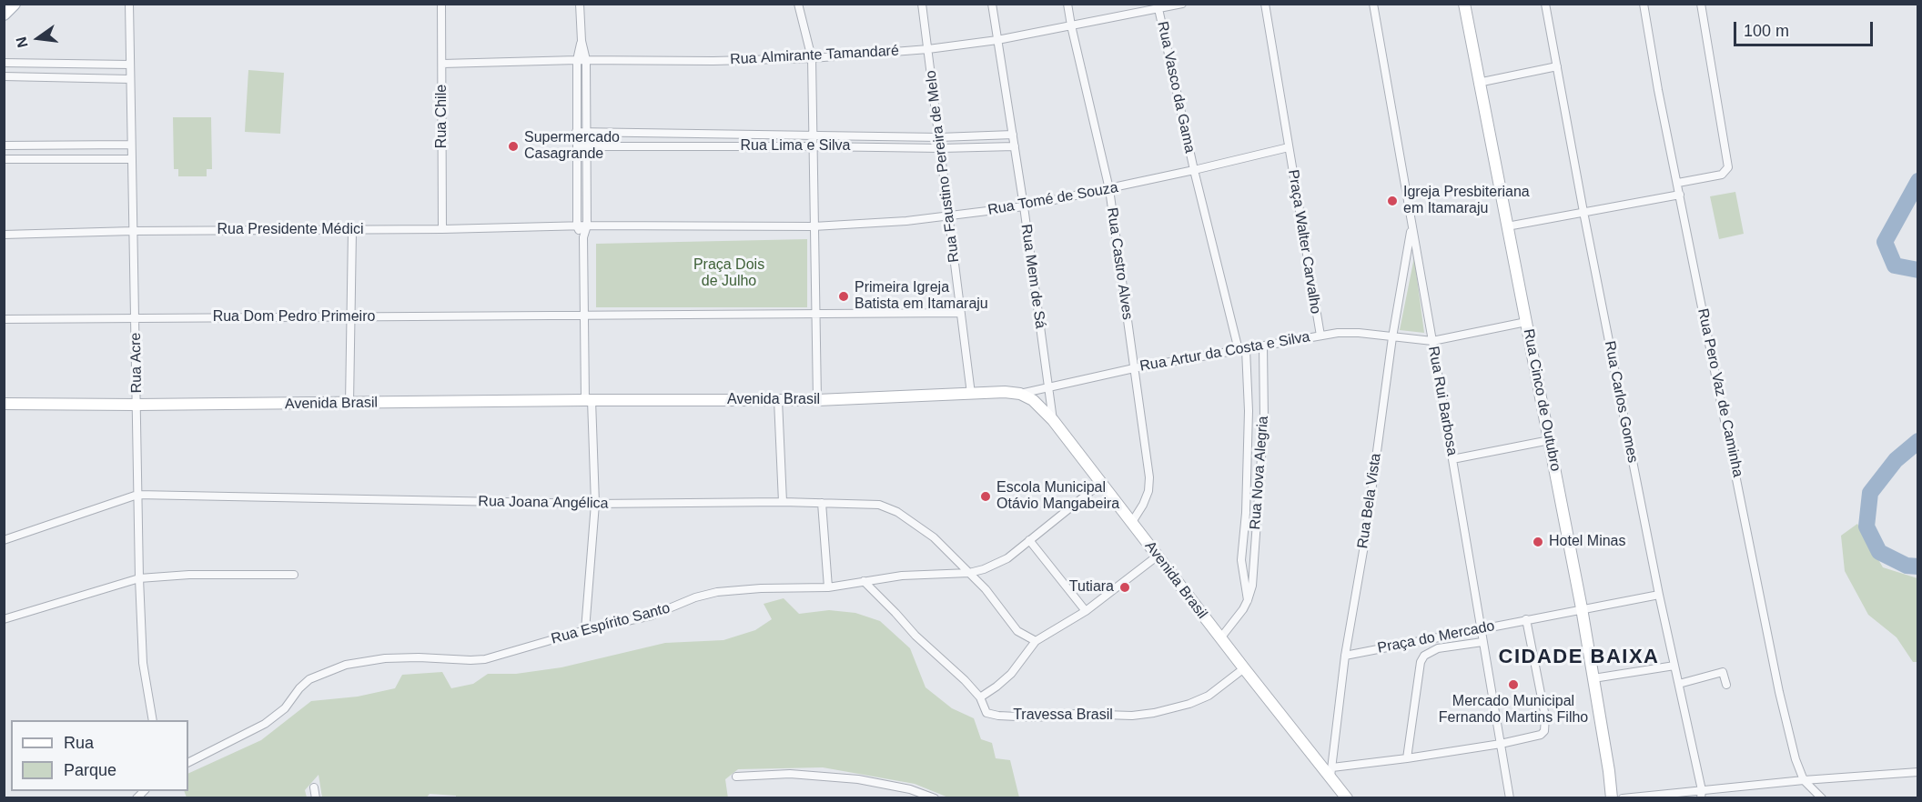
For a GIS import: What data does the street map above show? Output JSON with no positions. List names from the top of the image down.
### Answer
{
  "streets": {
    "street": [
      "Rua Almirante Tamandaré",
      "Rua Vasco da Gama",
      "Rua Chile",
      "Rua Lima e Silva",
      "Rua Faustino Pereira de Melo",
      "Rua Tomé de Souza",
      "Rua Presidente Médici",
      "Praça Walter Carvalho",
      "Rua Castro Alves",
      "Rua Mem de Sá",
      "Rua Dom Pedro Primeiro",
      "Rua Artur da Costa e Silva",
      "Rua Acre",
      "Rua Pero Vaz de Caminha",
      "Avenida Brasil",
      "Rua Cinco de Outubro",
      "Rua Rui Barbosa",
      "Rua Carlos Gomes",
      "Rua Nova Alegria",
      "Rua Bela Vista",
      "Rua Joana Angélica",
      "Rua Espírito Santo",
      "Praça do Mercado",
      "Travessa Brasil"
    ]
  },
  "crossings": [
    ["Rua Almirante Tamandaré", "Rua Vasco da Gama"],
    ["Rua Almirante Tamandaré", "Rua Chile"],
    ["Rua Almirante Tamandaré", "Rua Faustino Pereira de Melo"],
    ["Rua Almirante Tamandaré", "Rua Castro Alves"],
    ["Rua Almirante Tamandaré", "Rua Mem de Sá"],
    ["Rua Vasco da Gama", "Rua Tomé de Souza"],
    ["Rua Chile", "Rua Presidente Médici"],
    ["Rua Lima e Silva", "Rua Faustino Pereira de Melo"],
    ["Rua Lima e Silva", "Rua Mem de Sá"],
    ["Rua Faustino Pereira de Melo", "Rua Tomé de Souza"],
    ["Rua Faustino Pereira de Melo", "Avenida Brasil"],
    ["Rua Tomé de Souza", "Praça Walter Carvalho"],
    ["Rua Tomé de Souza", "Rua Castro Alves"],
    ["Rua Tomé de Souza", "Rua Mem de Sá"],
    ["Rua Presidente Médici", "Rua Acre"],
    ["Praça Walter Carvalho", "Rua Artur da Costa e Silva"],
    ["Rua Castro Alves", "Rua Artur da Costa e Silva"],
    ["Rua Castro Alves", "Avenida Brasil"],
    ["Rua Mem de Sá", "Rua Artur da Costa e Silva"],
    ["Rua Mem de Sá", "Avenida Brasil"],
    ["Rua Dom Pedro Primeiro", "Rua Acre"],
    ["Rua Artur da Costa e Silva", "Avenida Brasil"],
    ["Rua Artur da Costa e Silva", "Rua Cinco de Outubro"],
    ["Rua Artur da Costa e Silva", "Rua Rui Barbosa"],
    ["Rua Artur da Costa e Silva", "Rua Nova Alegria"],
    ["Rua Artur da Costa e Silva", "Rua Bela Vista"],
    ["Rua Acre", "Avenida Brasil"],
    ["Rua Acre", "Rua Joana Angélica"],
    ["Avenida Brasil", "Rua Nova Alegria"],
    ["Avenida Brasil", "Rua Bela Vista"],
    ["Avenida Brasil", "Rua Espírito Santo"],
    ["Avenida Brasil", "Travessa Brasil"],
    ["Rua Cinco de Outubro", "Praça do Mercado"],
    ["Rua Rui Barbosa", "Rua Bela Vista"],
    ["Rua Rui Barbosa", "Praça do Mercado"],
    ["Rua Carlos Gomes", "Praça do Mercado"],
    ["Rua Bela Vista", "Praça do Mercado"],
    ["Rua Joana Angélica", "Rua Espírito Santo"],
    ["Rua Espírito Santo", "Travessa Brasil"]
  ],
  "districts": ["CIDADE BAIXA"],
  "parks": ["Praça Dois de Julho"],
  "places": [
    "Supermercado Casagrande",
    "Igreja Presbiteriana em Itamaraju",
    "Primeira Igreja Batista em Itamaraju",
    "Escola Municipal Otávio Mangabeira",
    "Hotel Minas",
    "Tutiara",
    "Mercado Municipal Fernando Martins Filho"
  ],
  "legend": ["Rua", "Parque"],
  "scale_bar": "100 m",
  "north": "left"
}
